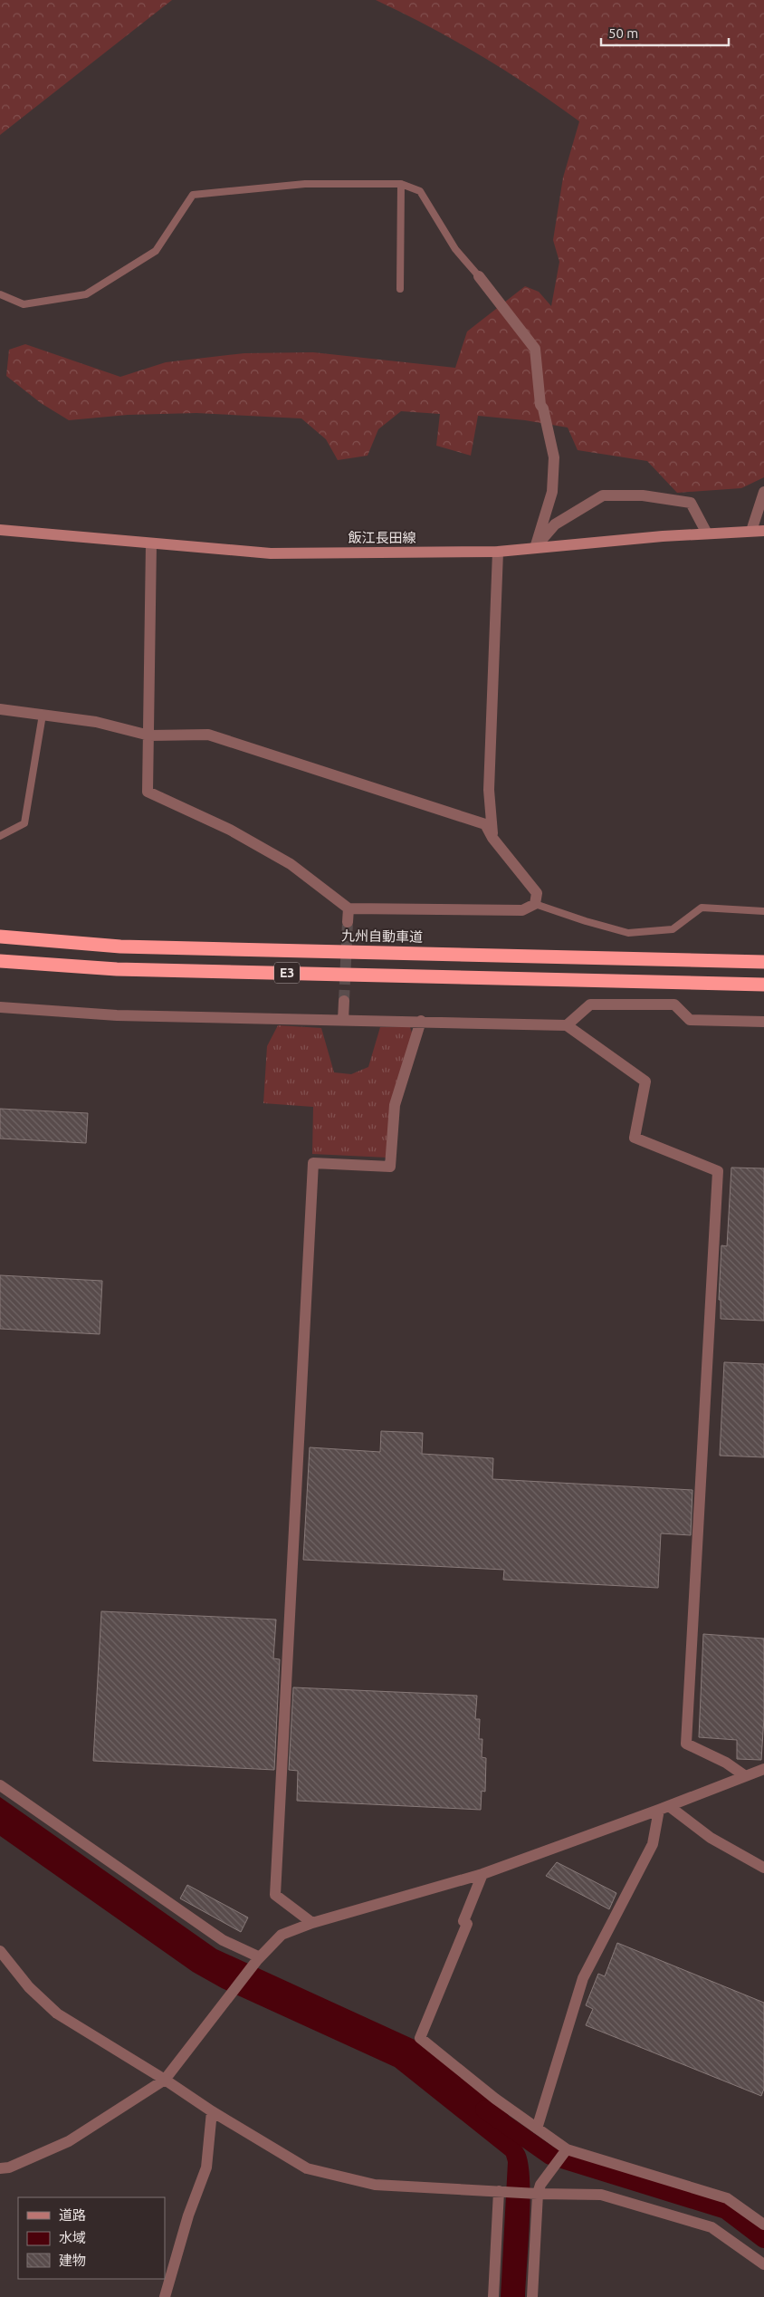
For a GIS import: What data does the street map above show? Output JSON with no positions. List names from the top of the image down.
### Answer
{
  "streets": {
    "highway": ["九州自動車道", "E3"],
    "main road": ["飯江長田線"]
  },
  "legend": ["道路", "水域", "建物"],
  "scale_bar": "50 m"
}
